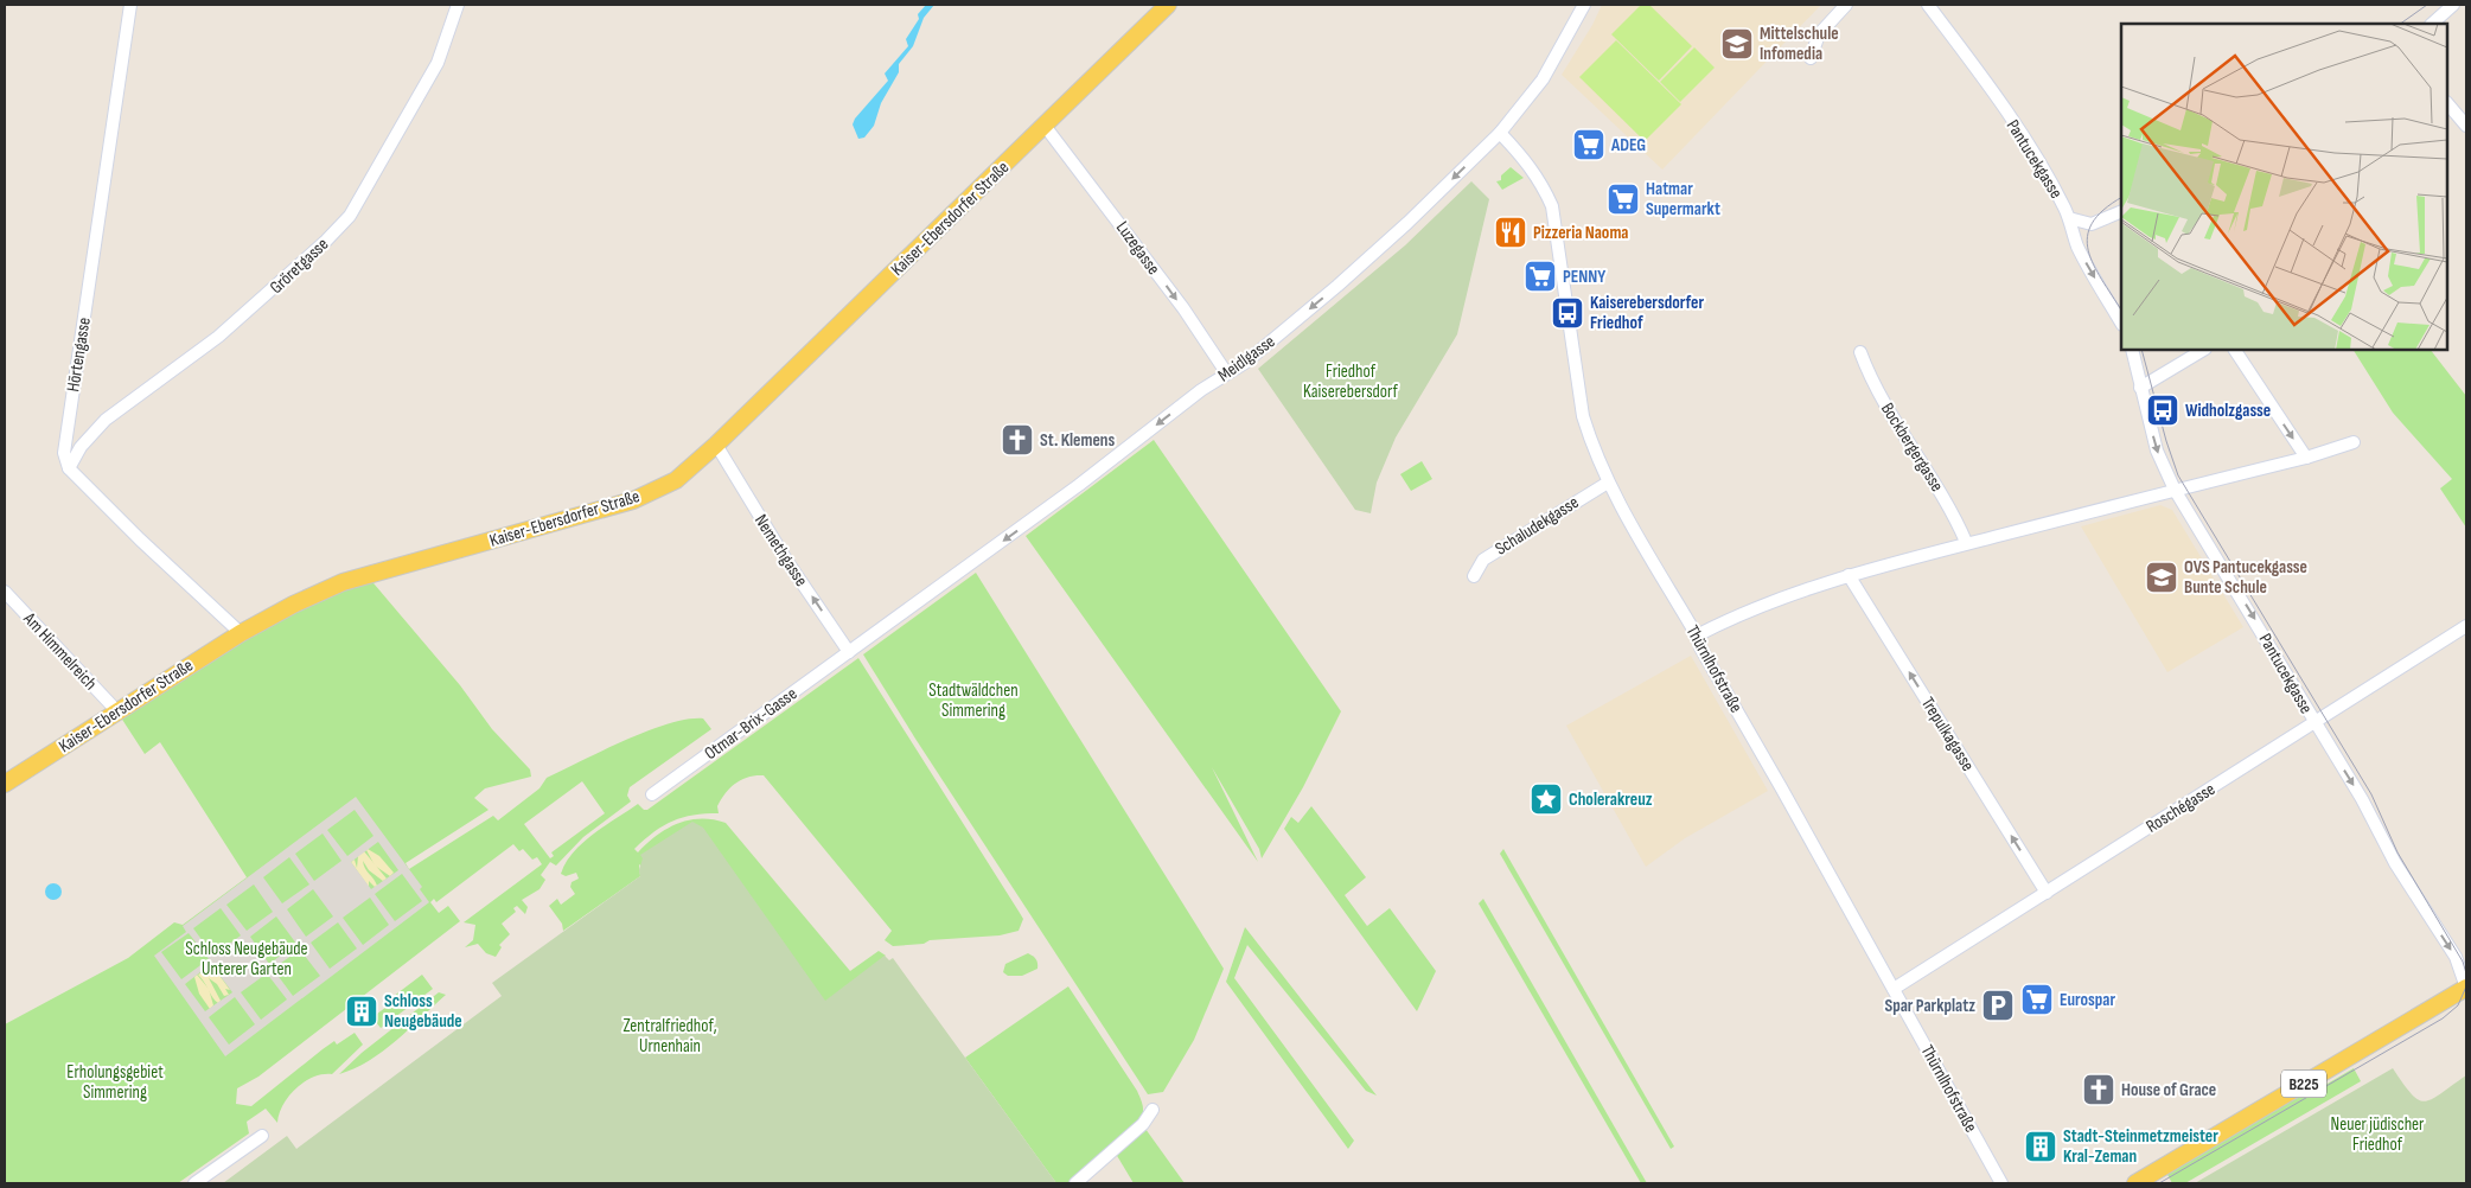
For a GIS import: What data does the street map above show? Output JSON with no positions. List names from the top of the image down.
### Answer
{
  "streets": {
    "main road": ["Kaiser-Ebersdorfer Straße", "B225"],
    "street": [
      "Pantucekgasse",
      "Luzegasse",
      "Gröretgasse",
      "Hörtengasse",
      "Meidlgasse",
      "Bockbergergasse",
      "Schaludekgasse",
      "Nemethgasse",
      "Am Himmelreich",
      "Thürnlhofstraße",
      "Otmar-Brix-Gasse",
      "Trepulkagasse",
      "Roschégasse"
    ]
  },
  "crossings": [
    ["Pantucekgasse", "Roschégasse"],
    ["Pantucekgasse", "B225"],
    ["Kaiser-Ebersdorfer Straße", "Luzegasse"],
    ["Kaiser-Ebersdorfer Straße", "Nemethgasse"],
    ["Kaiser-Ebersdorfer Straße", "Am Himmelreich"],
    ["Luzegasse", "Meidlgasse"],
    ["Gröretgasse", "Hörtengasse"],
    ["Meidlgasse", "Nemethgasse"],
    ["Meidlgasse", "Thürnlhofstraße"],
    ["Meidlgasse", "Otmar-Brix-Gasse"],
    ["Schaludekgasse", "Thürnlhofstraße"],
    ["Nemethgasse", "Otmar-Brix-Gasse"],
    ["Thürnlhofstraße", "Roschégasse"],
    ["Trepulkagasse", "Roschégasse"]
  ],
  "one_way": [
    "Pantucekgasse",
    "Luzegasse",
    "Meidlgasse",
    "Nemethgasse",
    "Trepulkagasse"
  ],
  "parks": [
    "Friedhof Kaiserebersdorf",
    "Stadtwäldchen Simmering",
    "Schloss Neugebäude Unterer Garten",
    "Zentralfriedhof, Urnenhain",
    "Erholungsgebiet Simmering",
    "Neuer jüdischer Friedhof"
  ],
  "places": {
    "school or university": ["Mittelschule Infomedia", "OVS Pantucekgasse Bunte Schule"],
    "supermarket": [
      "ADEG",
      "Hatmar Supermarkt",
      "PENNY",
      "Eurospar"
    ],
    "restaurant": ["Pizzeria Naoma"],
    "bus stop": ["Kaiserebersdorfer Friedhof", "Widholzgasse"],
    "church": ["St. Klemens", "House of Grace"],
    "place": ["Cholerakreuz"],
    "parking": ["Spar Parkplatz"],
    "building": ["Schloss Neugebäude", "Stadt-Steinmetzmeister Kral-Zeman"]
  }
}
